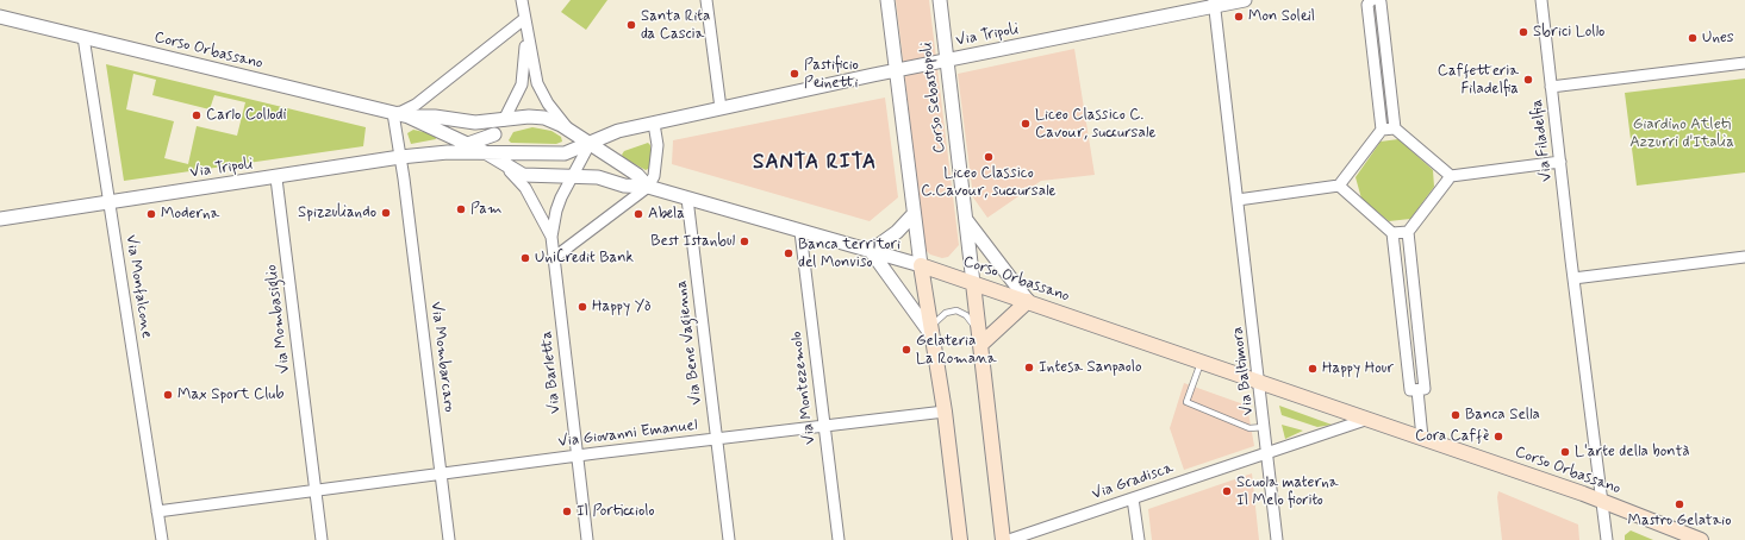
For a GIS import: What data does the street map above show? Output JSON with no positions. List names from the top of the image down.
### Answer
{
  "streets": {
    "main road": ["Corso Orbassano", "Corso Sebastopoli"],
    "street": [
      "Via Tripoli",
      "Via Filadelfia",
      "Via Monfalcone",
      "Via Mombasiglio",
      "Via Bene Vagienna",
      "Via Mombarcaro",
      "Via Baltimora",
      "Via Barletta",
      "Via Montezemolo",
      "Via Giovanni Emanuel",
      "Via Gradisca"
    ]
  },
  "crossings": [
    ["Via Tripoli", "Corso Sebastopoli"],
    ["Via Tripoli", "Via Monfalcone"],
    ["Via Tripoli", "Via Mombasiglio"],
    ["Via Tripoli", "Via Mombarcaro"],
    ["Via Tripoli", "Via Baltimora"],
    ["Corso Orbassano", "Corso Sebastopoli"],
    ["Corso Orbassano", "Via Filadelfia"],
    ["Corso Orbassano", "Via Monfalcone"],
    ["Corso Orbassano", "Via Bene Vagienna"],
    ["Corso Orbassano", "Via Mombarcaro"],
    ["Corso Orbassano", "Via Baltimora"],
    ["Corso Orbassano", "Via Montezemolo"],
    ["Via Monfalcone", "Via Giovanni Emanuel"],
    ["Via Mombasiglio", "Via Giovanni Emanuel"],
    ["Via Bene Vagienna", "Via Giovanni Emanuel"],
    ["Via Mombarcaro", "Via Giovanni Emanuel"],
    ["Via Baltimora", "Via Gradisca"],
    ["Via Barletta", "Via Giovanni Emanuel"],
    ["Via Montezemolo", "Via Giovanni Emanuel"]
  ],
  "districts": ["SANTA RITA"],
  "parks": ["Giardino Atleti Azzurri d'Italia"],
  "places": [
    "Mon Soleil",
    "Santa Rita da Cascia",
    "Sbrici Lollo",
    "Unes",
    "Pastificio Peinetti",
    "Caffetteria Filadelfia",
    "Carlo Collodi",
    "Liceo Classico C. Cavour, succursale",
    "Liceo Classico C.Cavour, succursale",
    "Pam",
    "Spizzuliando",
    "Moderna",
    "Abela",
    "Best Istanbul",
    "Banca territori del Monviso",
    "UniCredit Bank",
    "Happy Yò",
    "Gelateria La Romana",
    "Intesa Sanpaolo",
    "Happy Hour",
    "Max Sport Club",
    "Banca Sella",
    "Cora Caffè",
    "L'arte della bontà",
    "Scuola materna Il Melo fiorito",
    "Mastro Gelataio",
    "Il Porticciolo"
  ]
}
